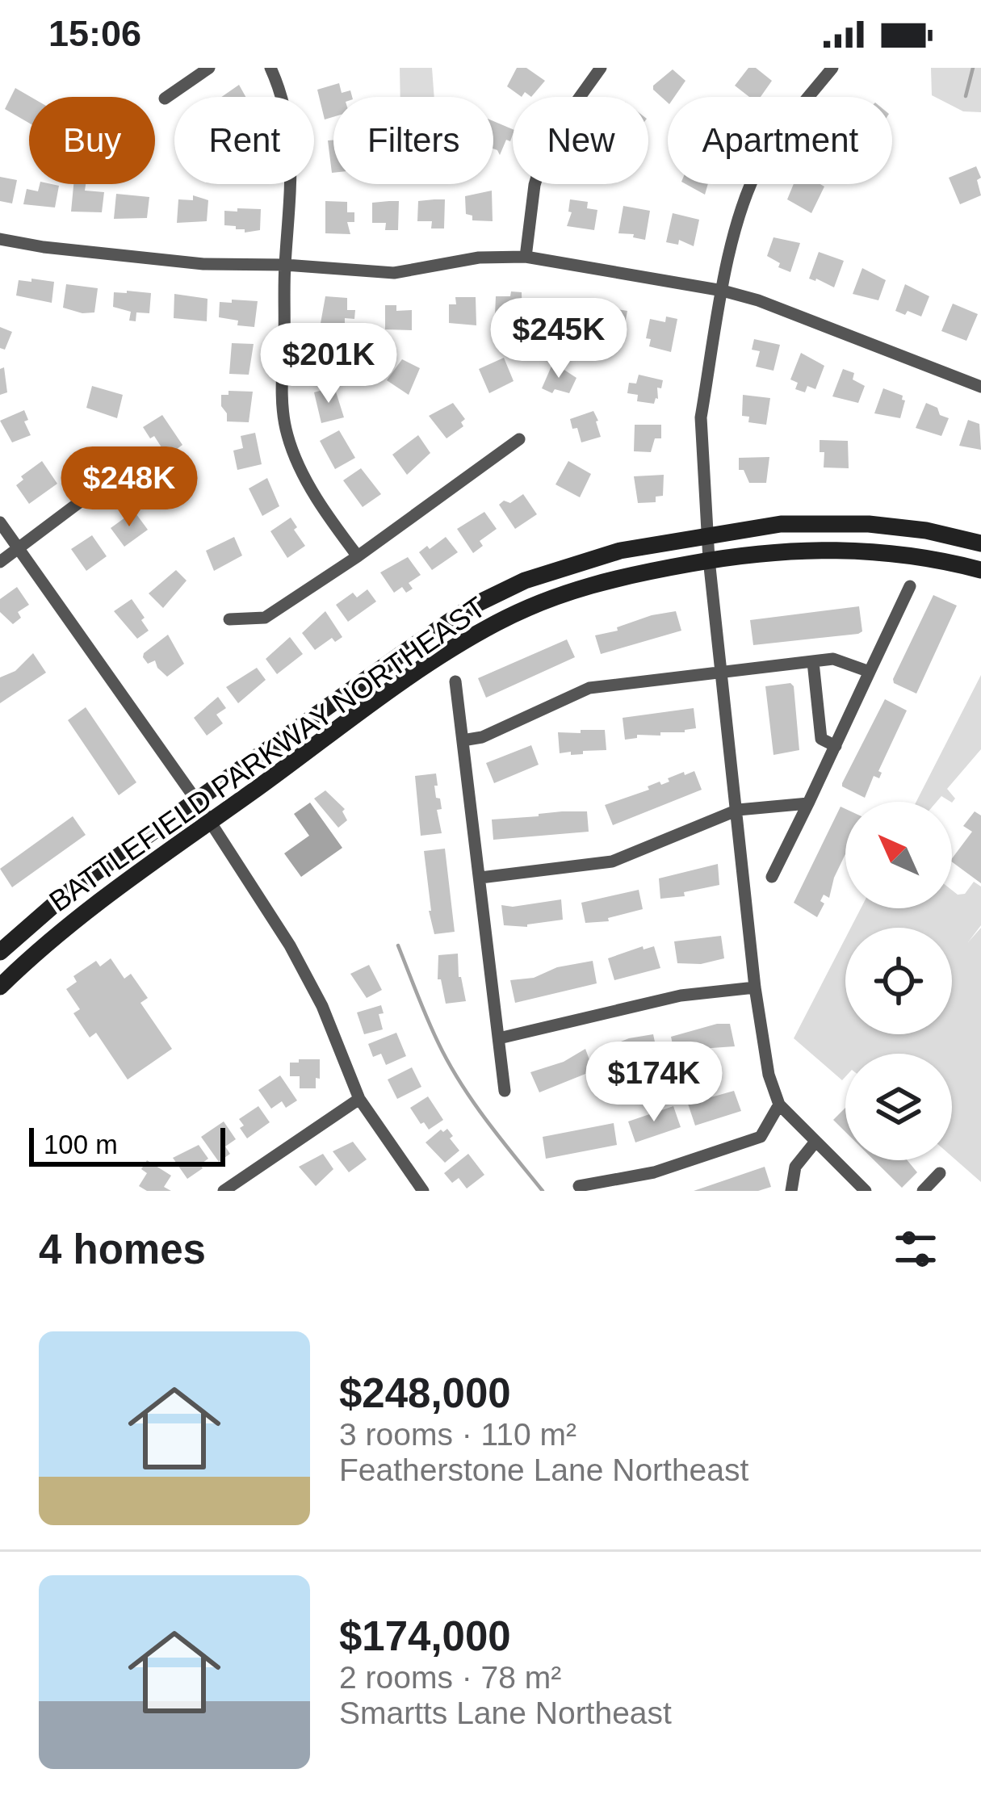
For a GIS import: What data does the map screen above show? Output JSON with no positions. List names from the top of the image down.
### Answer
{
  "streets": {
    "main road": ["BATTLEFIELD PARKWAY NORTHEAST"]
  },
  "scale_bar": "100 m",
  "north": "top left",
  "page": {
    "status": "15:06",
    "chip": [
      "Buy",
      "Rent",
      "Filters",
      "New",
      "Apartment"
    ],
    "price": [
      "$245K",
      "$201K",
      "$248K",
      "$174K"
    ],
    "scale": "100 m",
    "heading": "4 homes",
    "list": [
      {
        "name": "$248,000",
        "note": "3 rooms · 110 m² · Featherstone Lane Northeast"
      },
      {
        "name": "$174,000",
        "note": "2 rooms · 78 m² · Smartts Lane Northeast"
      }
    ]
  }
}
